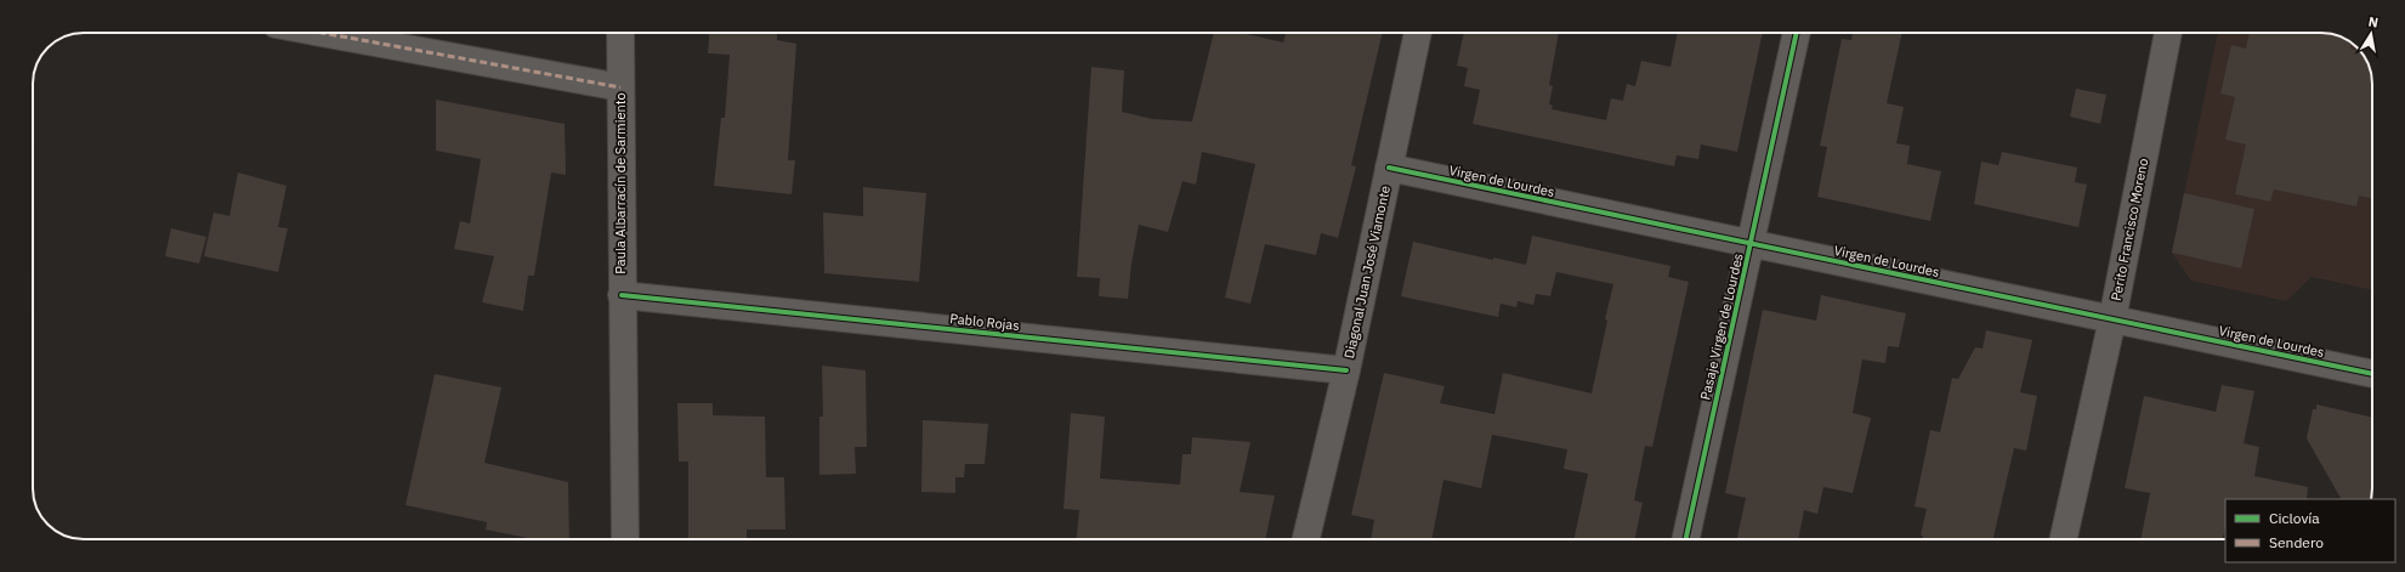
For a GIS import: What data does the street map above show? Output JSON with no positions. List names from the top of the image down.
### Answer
{
  "streets": {
    "street": [
      "Virgen de Lourdes",
      "Paula Albarracín de Sarmiento",
      "Perito Francisco Moreno",
      "Diagonal Juan José Viamonte",
      "Pablo Rojas",
      "Pasaje Virgen de Lourdes"
    ]
  },
  "crossings": [
    ["Virgen de Lourdes", "Perito Francisco Moreno"],
    ["Virgen de Lourdes", "Diagonal Juan José Viamonte"],
    ["Virgen de Lourdes", "Pasaje Virgen de Lourdes"],
    ["Paula Albarracín de Sarmiento", "Pablo Rojas"],
    ["Diagonal Juan José Viamonte", "Pablo Rojas"]
  ],
  "legend": ["Ciclovía", "Sendero"],
  "north": "top"
}
